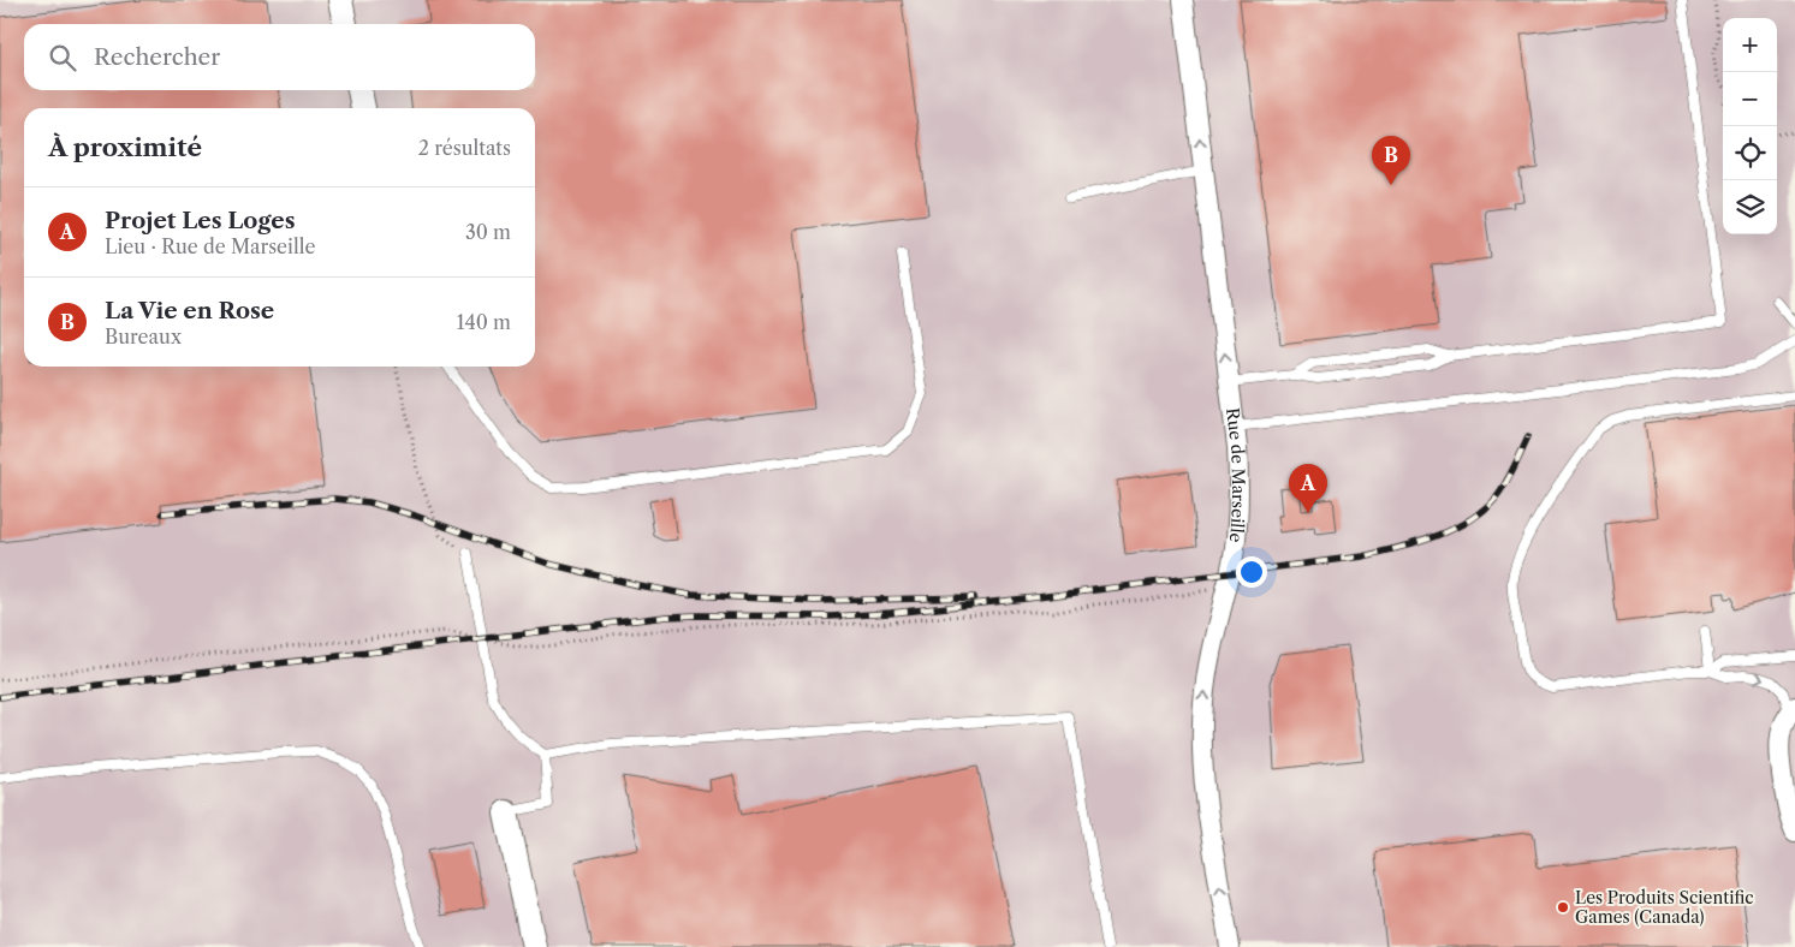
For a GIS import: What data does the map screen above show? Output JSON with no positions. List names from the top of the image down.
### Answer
{
  "streets": {
    "street": ["Rue de Marseille"]
  },
  "one_way": ["Rue de Marseille"],
  "places": ["Les Produits Scientific Games (Canada)"],
  "page": {
    "map_buttons": ["+", "−"],
    "search": "Rechercher",
    "heading": ["À proximité", "2 résultats"],
    "pins": ["B", "A"],
    "list": [
      {
        "mark": "A",
        "name": "Projet Les Loges",
        "note": "Lieu · Rue de Marseille",
        "value": "30 m"
      },
      {
        "mark": "B",
        "name": "La Vie en Rose",
        "note": "Bureaux",
        "value": "140 m"
      }
    ]
  }
}
